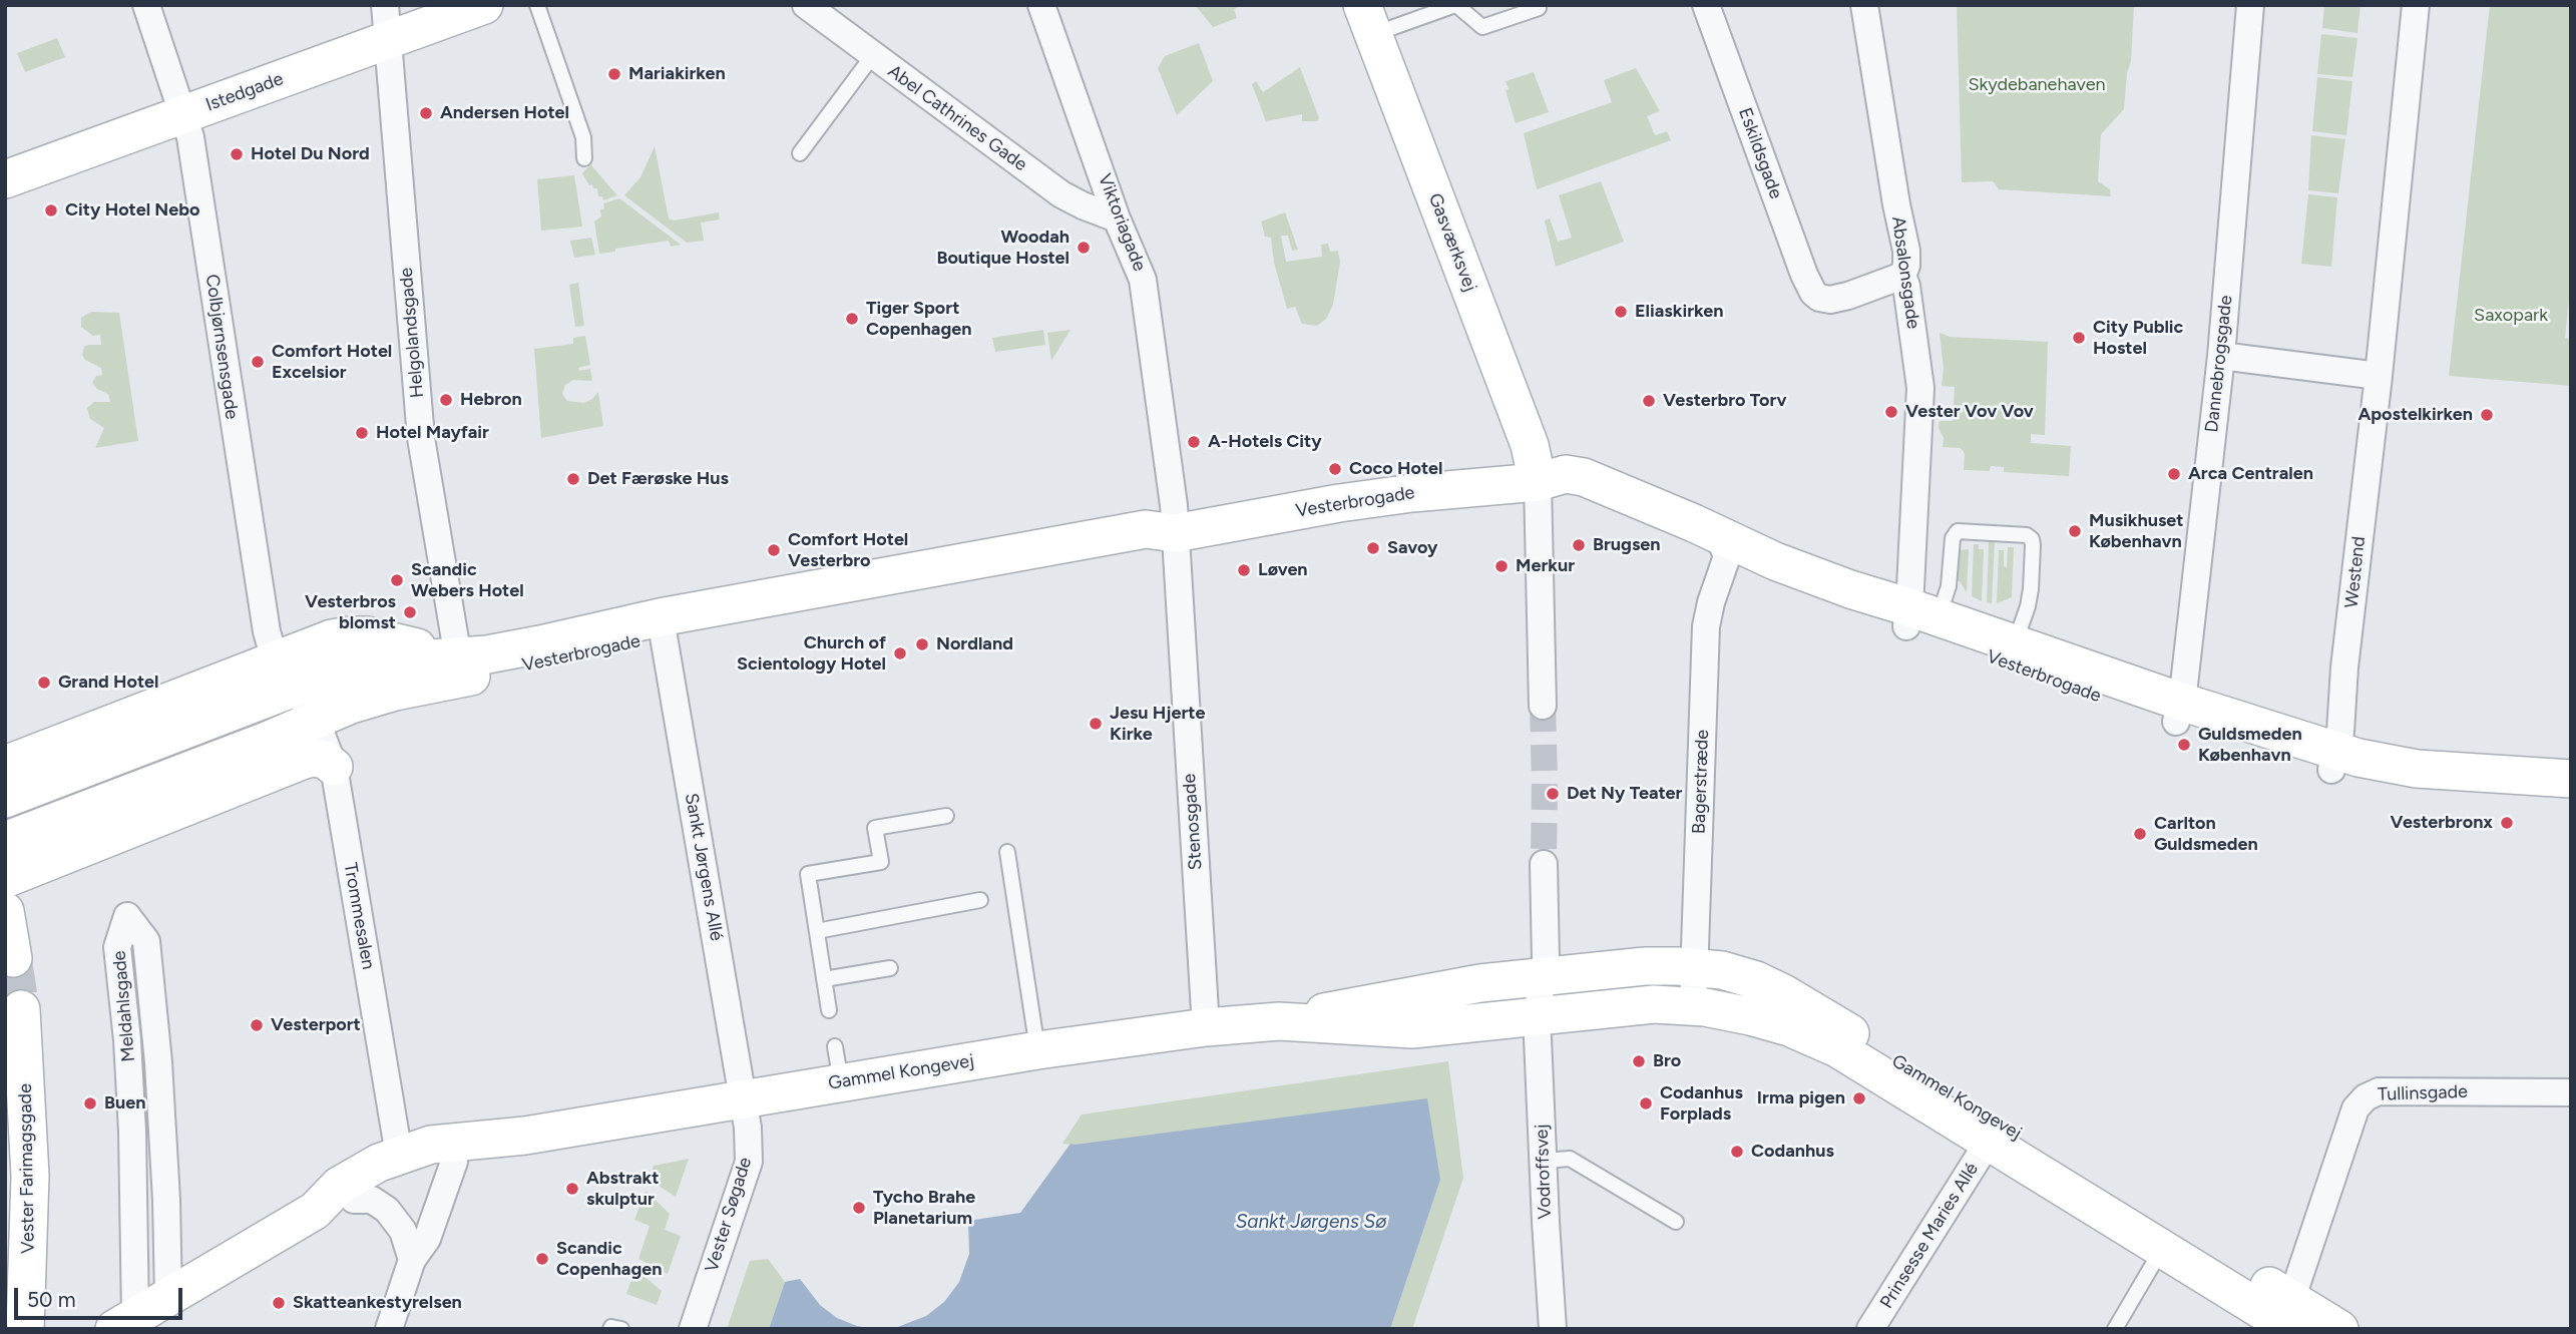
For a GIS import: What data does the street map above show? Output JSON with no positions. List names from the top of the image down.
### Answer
{
  "streets": {
    "street": [
      "Istedgade",
      "Abel Cathrines Gade",
      "Eskildsgade",
      "Viktoriagade",
      "Gasværksvej",
      "Absalonsgade",
      "Helgolandsgade",
      "Colbjørnsensgade",
      "Dannebrogsgade",
      "Vesterbrogade",
      "Westend",
      "Bagerstræde",
      "Stenosgade",
      "Sankt Jørgens Allé",
      "Trommesalen",
      "Meldahlsgade",
      "Gammel Kongevej",
      "Tullinsgade",
      "Vester Farimagsgade",
      "Vodroffsvej",
      "Vester Søgade",
      "Prinsesse Maries Allé"
    ]
  },
  "crossings": [
    ["Istedgade", "Helgolandsgade"],
    ["Istedgade", "Colbjørnsensgade"],
    ["Abel Cathrines Gade", "Viktoriagade"],
    ["Eskildsgade", "Absalonsgade"],
    ["Viktoriagade", "Vesterbrogade"],
    ["Viktoriagade", "Stenosgade"],
    ["Gasværksvej", "Vesterbrogade"],
    ["Absalonsgade", "Vesterbrogade"],
    ["Helgolandsgade", "Vesterbrogade"],
    ["Colbjørnsensgade", "Vesterbrogade"],
    ["Colbjørnsensgade", "Trommesalen"],
    ["Dannebrogsgade", "Vesterbrogade"],
    ["Vesterbrogade", "Westend"],
    ["Vesterbrogade", "Bagerstræde"],
    ["Vesterbrogade", "Stenosgade"],
    ["Vesterbrogade", "Sankt Jørgens Allé"],
    ["Vesterbrogade", "Trommesalen"],
    ["Bagerstræde", "Gammel Kongevej"],
    ["Stenosgade", "Gammel Kongevej"],
    ["Sankt Jørgens Allé", "Gammel Kongevej"],
    ["Sankt Jørgens Allé", "Vester Søgade"],
    ["Trommesalen", "Gammel Kongevej"],
    ["Gammel Kongevej", "Tullinsgade"],
    ["Gammel Kongevej", "Vodroffsvej"],
    ["Gammel Kongevej", "Vester Søgade"],
    ["Gammel Kongevej", "Prinsesse Maries Allé"]
  ],
  "water": ["Sankt Jørgens Sø"],
  "parks": ["Skydebanehaven", "Saxopark"],
  "places": [
    "Mariakirken",
    "Andersen Hotel",
    "Hotel Du Nord",
    "City Hotel Nebo",
    "Woodah Boutique Hostel",
    "Eliaskirken",
    "Tiger Sport Copenhagen",
    "City Public Hostel",
    "Comfort Hotel Excelsior",
    "Hebron",
    "Vesterbro Torv",
    "Vester Vov Vov",
    "Apostelkirken",
    "Hotel Mayfair",
    "A-Hotels City",
    "Coco Hotel",
    "Arca Centralen",
    "Det Færøske Hus",
    "Musikhuset København",
    "Brugsen",
    "Savoy",
    "Comfort Hotel Vesterbro",
    "Merkur",
    "Løven",
    "Scandic Webers Hotel",
    "Vesterbros blomst",
    "Nordland",
    "Church of Scientology Hotel",
    "Grand Hotel",
    "Jesu Hjerte Kirke",
    "Guldsmeden København",
    "Det Ny Teater",
    "Vesterbronx",
    "Carlton Guldsmeden",
    "Vesterport",
    "Bro",
    "Irma pigen",
    "Buen",
    "Codanhus Forplads",
    "Codanhus",
    "Abstrakt skulptur",
    "Tycho Brahe Planetarium",
    "Scandic Copenhagen",
    "Skatteankestyrelsen"
  ],
  "scale_bar": "50 m"
}
